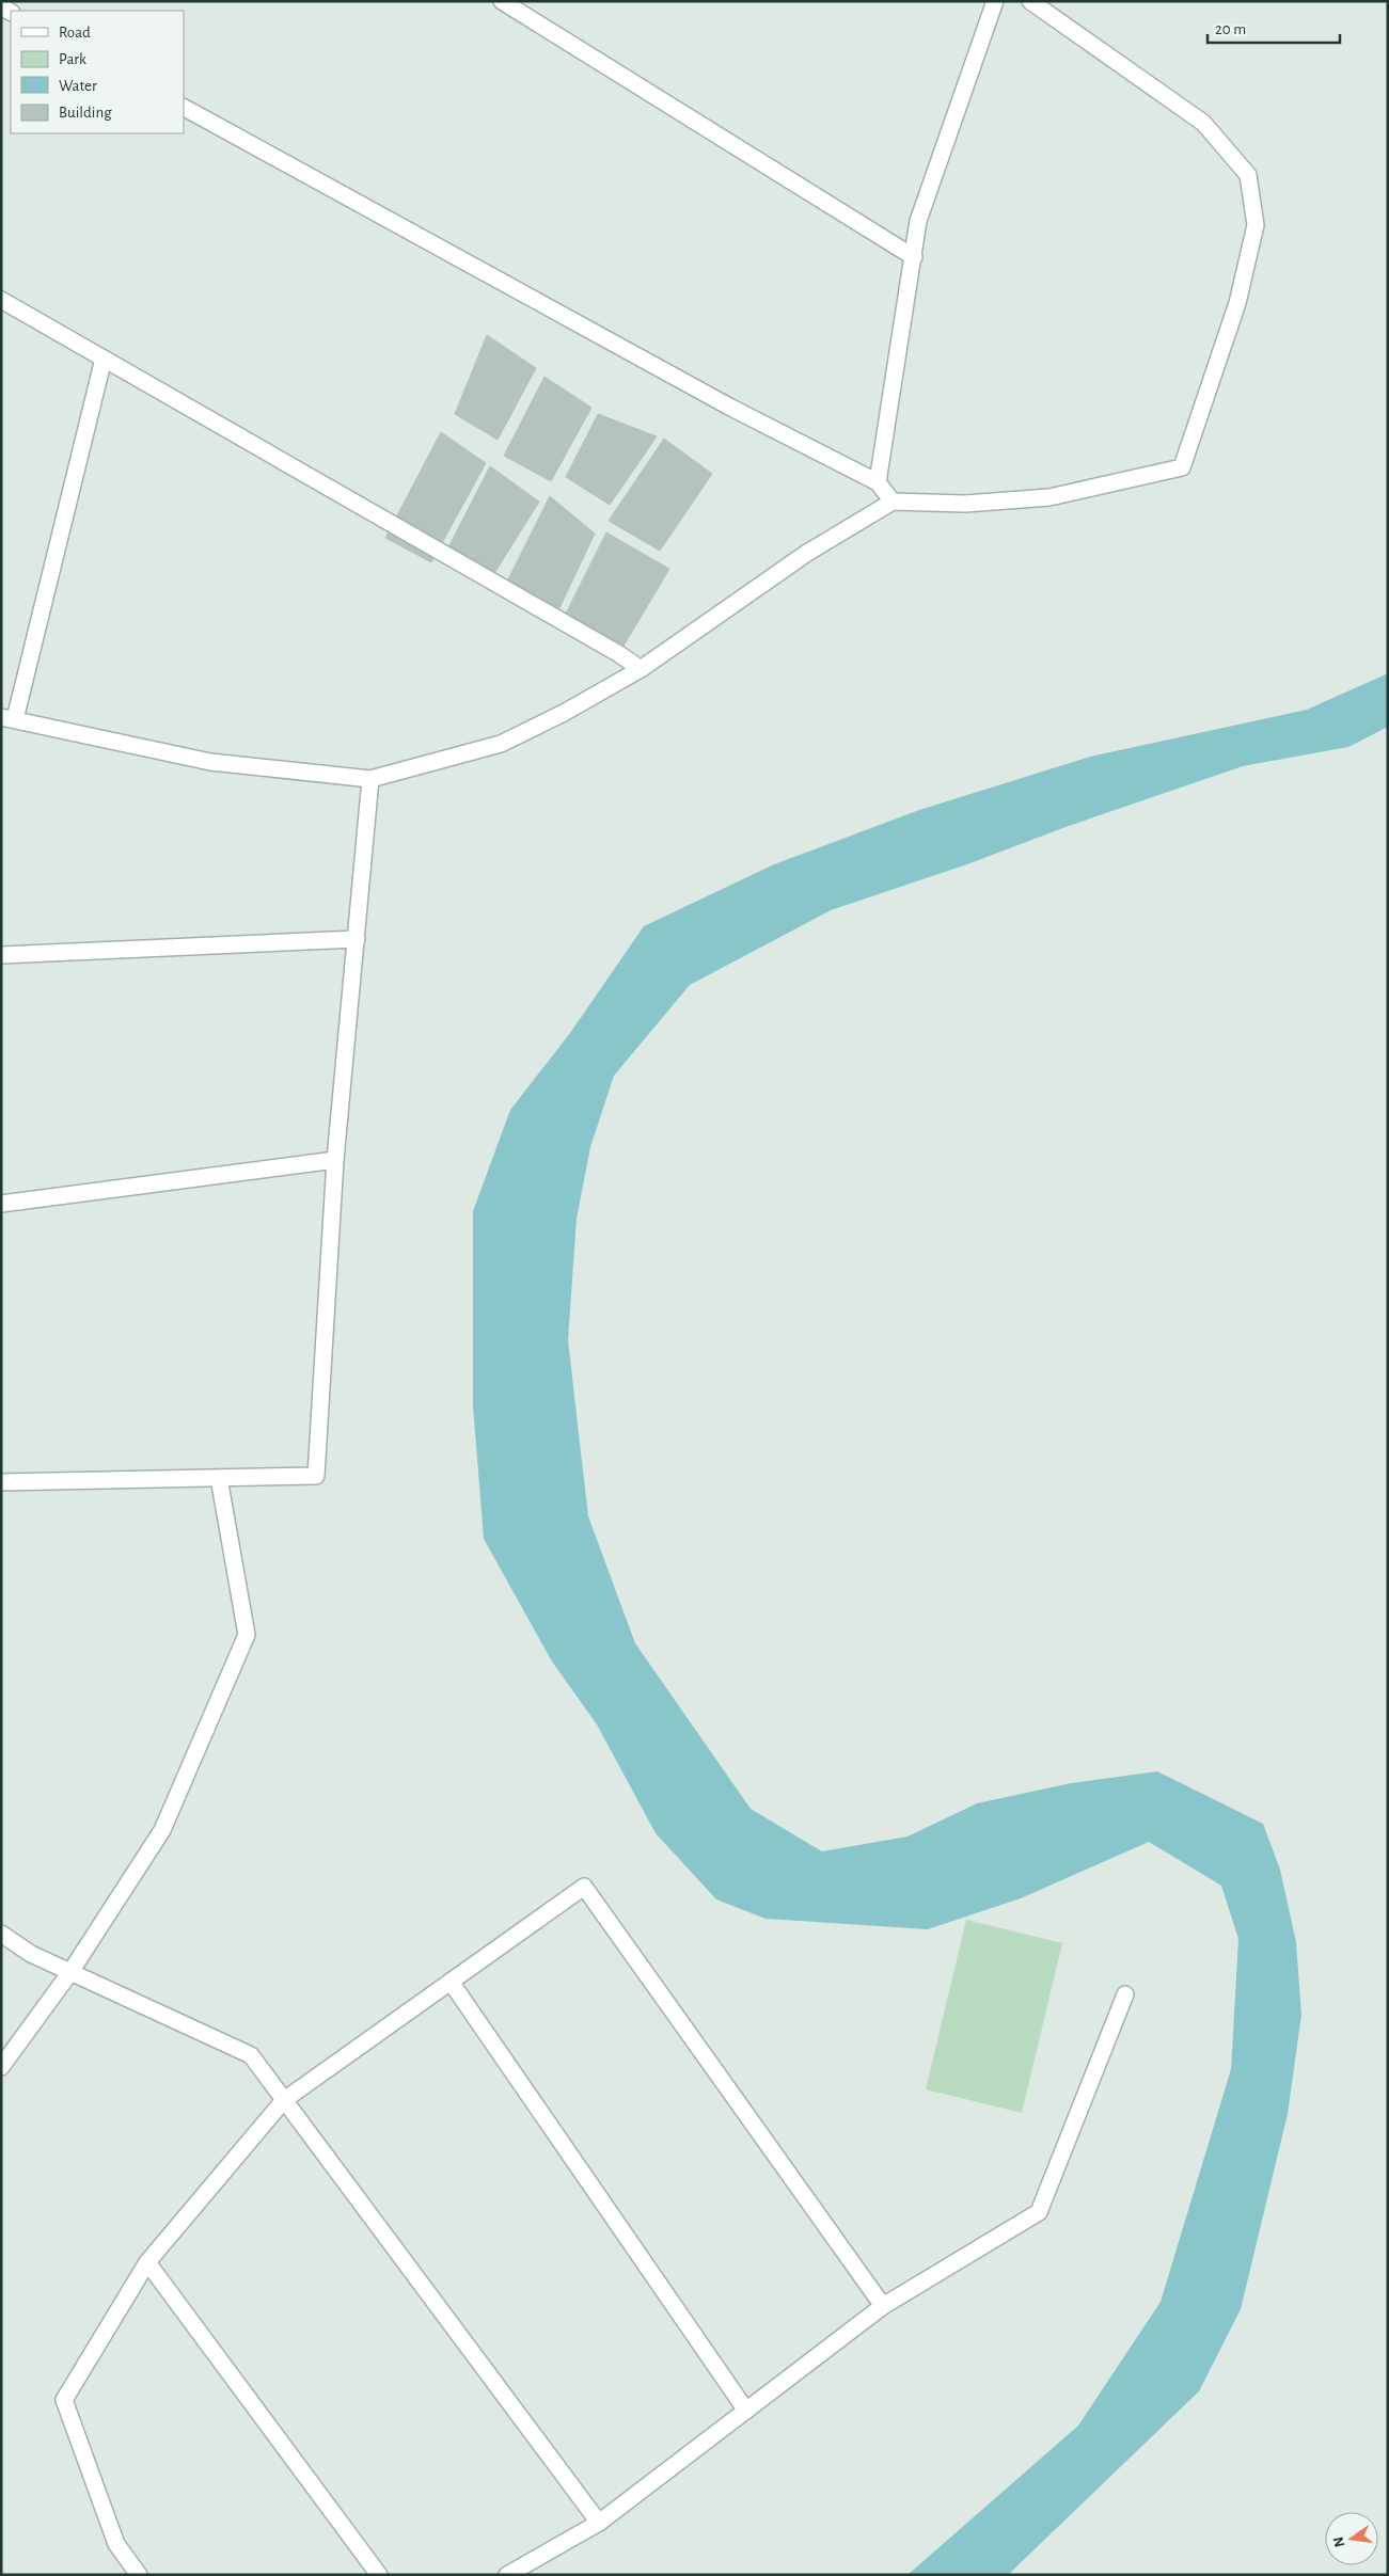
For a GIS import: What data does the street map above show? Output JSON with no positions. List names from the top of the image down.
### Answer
{
  "legend": [
    "Road",
    "Park",
    "Water",
    "Building"
  ],
  "scale_bar": "20 m",
  "north": "left"
}
